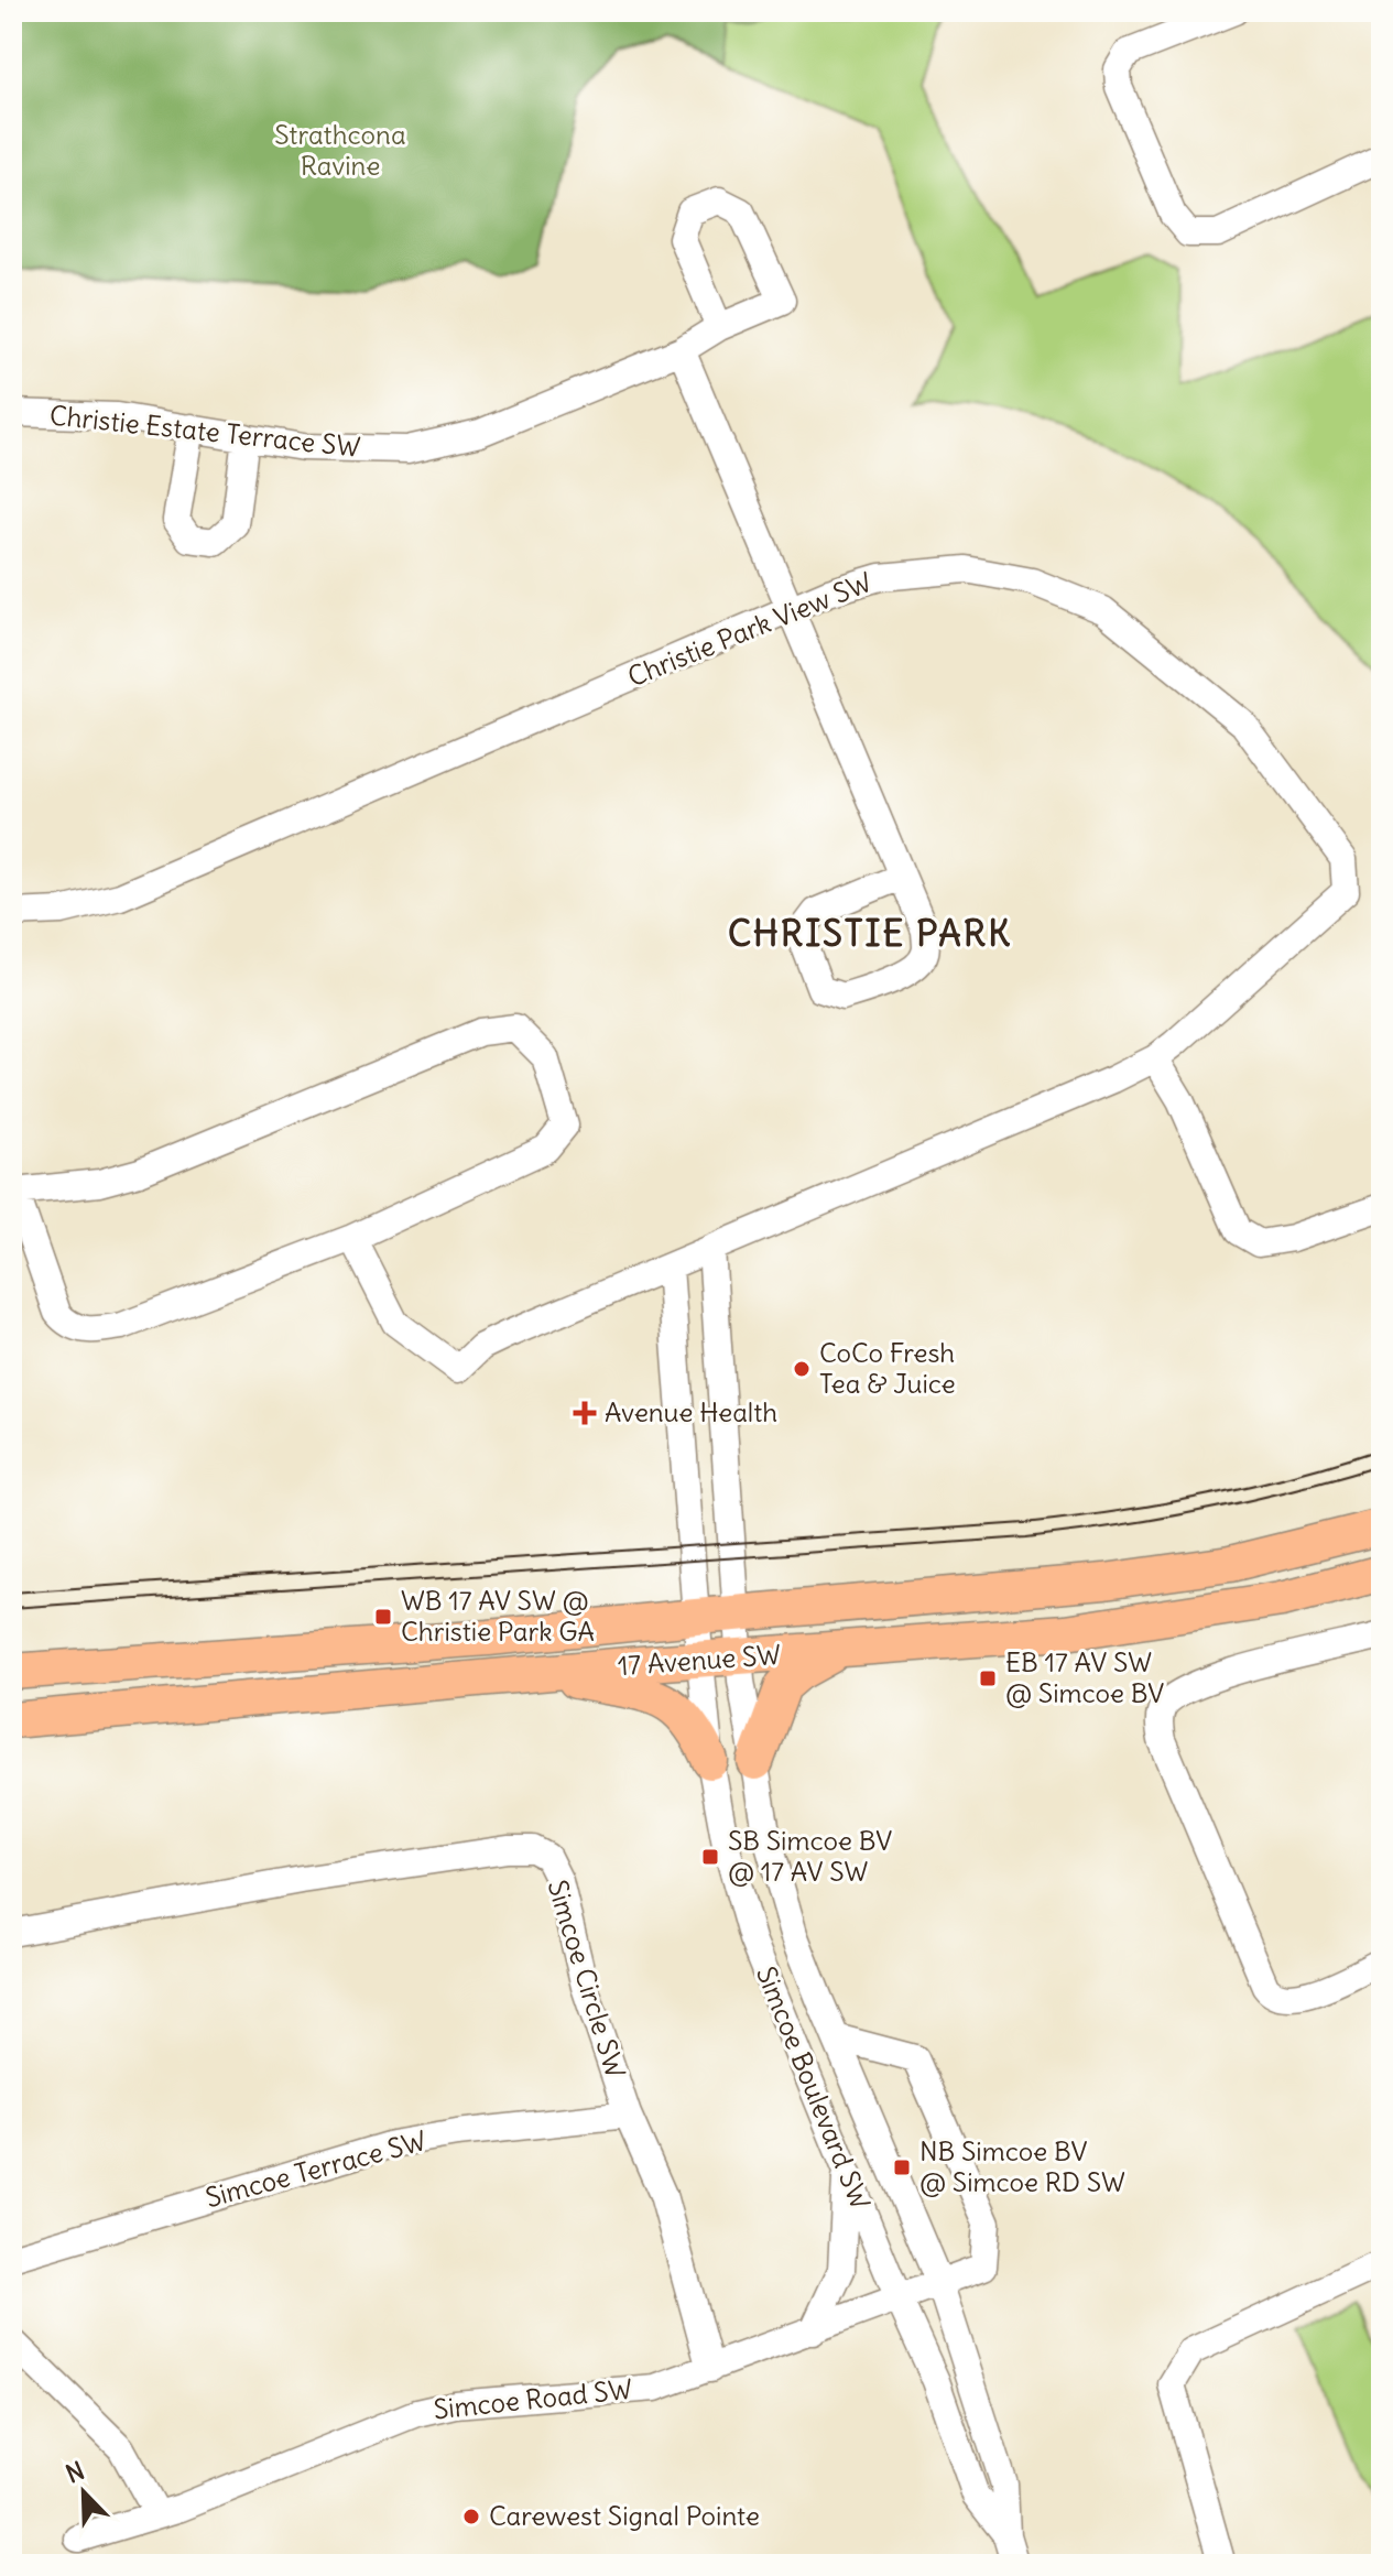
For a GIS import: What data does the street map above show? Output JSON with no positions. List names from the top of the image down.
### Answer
{
  "streets": {
    "main road": ["17 Avenue SW"],
    "street": [
      "Christie Estate Terrace SW",
      "Christie Park View SW",
      "Simcoe Circle SW",
      "Simcoe Boulevard SW",
      "Simcoe Terrace SW",
      "Simcoe Road SW"
    ]
  },
  "crossings": [
    ["Christie Park View SW", "Simcoe Boulevard SW"],
    ["17 Avenue SW", "Simcoe Boulevard SW"],
    ["Simcoe Circle SW", "Simcoe Terrace SW"],
    ["Simcoe Circle SW", "Simcoe Road SW"],
    ["Simcoe Boulevard SW", "Simcoe Road SW"]
  ],
  "districts": ["CHRISTIE PARK"],
  "parks": ["Strathcona Ravine"],
  "places": {
    "other": ["CoCo Fresh Tea & Juice", "Carewest Signal Pointe"],
    "health": ["Avenue Health"],
    "transit": [
      "WB 17 AV SW @ Christie Park GA",
      "EB 17 AV SW @ Simcoe BV",
      "SB Simcoe BV @ 17 AV SW",
      "NB Simcoe BV @ Simcoe RD SW"
    ]
  },
  "north": "top left"
}
